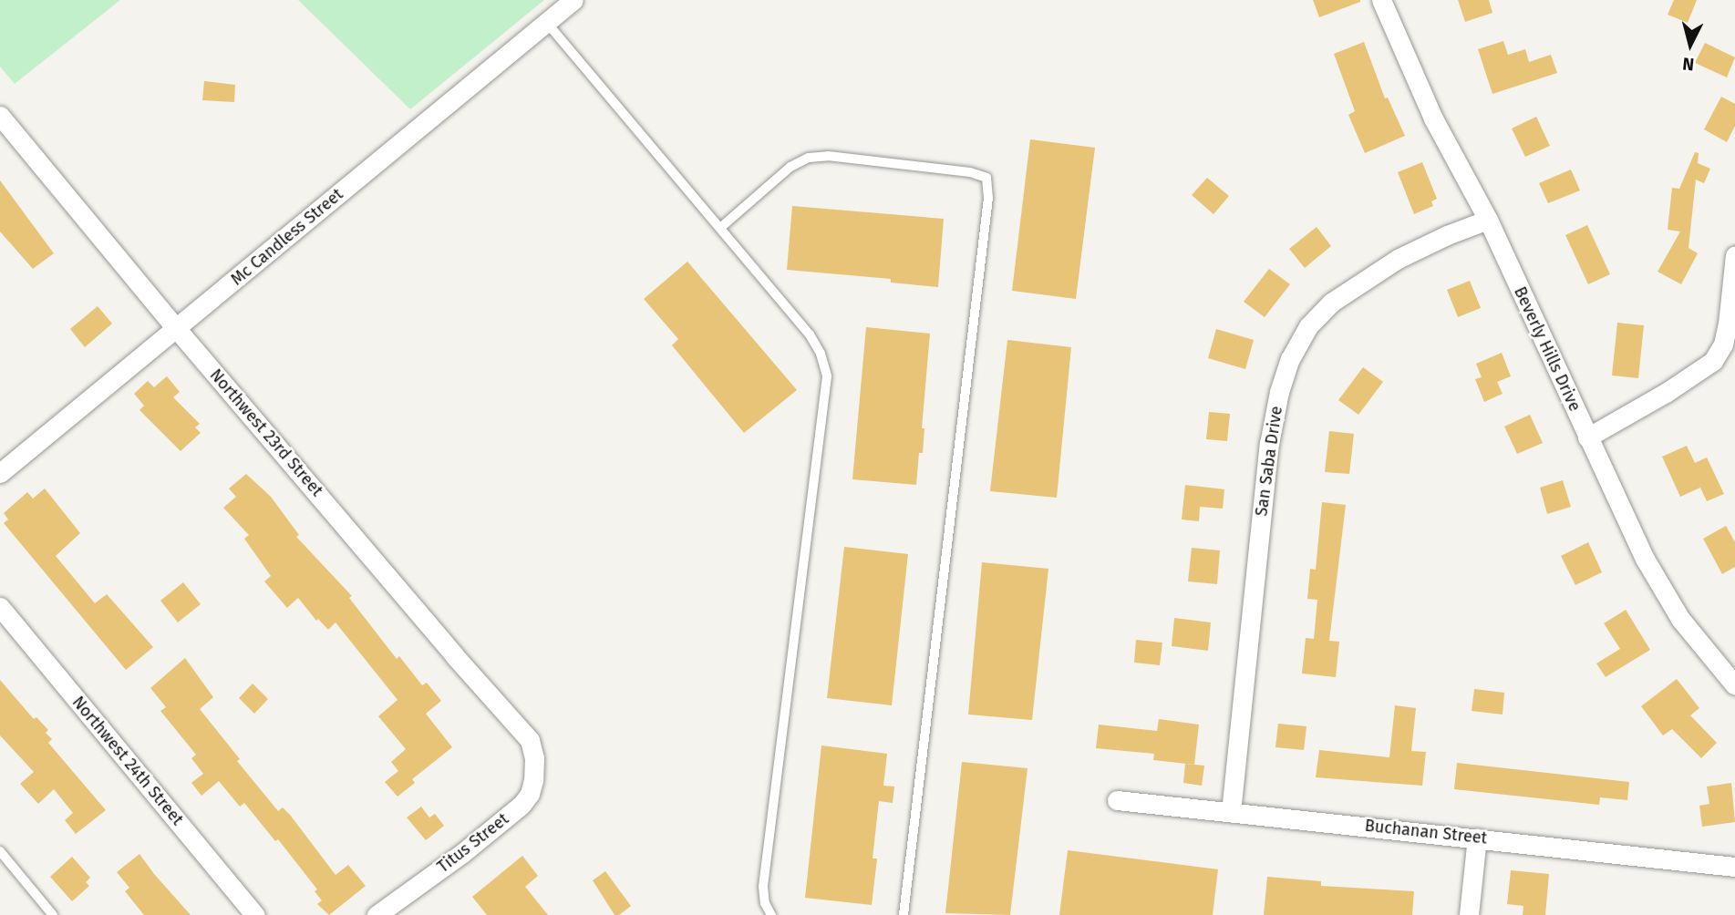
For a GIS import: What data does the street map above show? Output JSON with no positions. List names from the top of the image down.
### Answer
{
  "streets": {
    "street": [
      "Mc Candless Street",
      "Beverly Hills Drive",
      "Northwest 23rd Street",
      "San Saba Drive",
      "Northwest 24th Street",
      "Buchanan Street",
      "Titus Street"
    ]
  },
  "crossings": [
    ["Mc Candless Street", "Northwest 23rd Street"],
    ["Beverly Hills Drive", "San Saba Drive"],
    ["Northwest 23rd Street", "Titus Street"],
    ["San Saba Drive", "Buchanan Street"]
  ],
  "north": "bottom"
}
